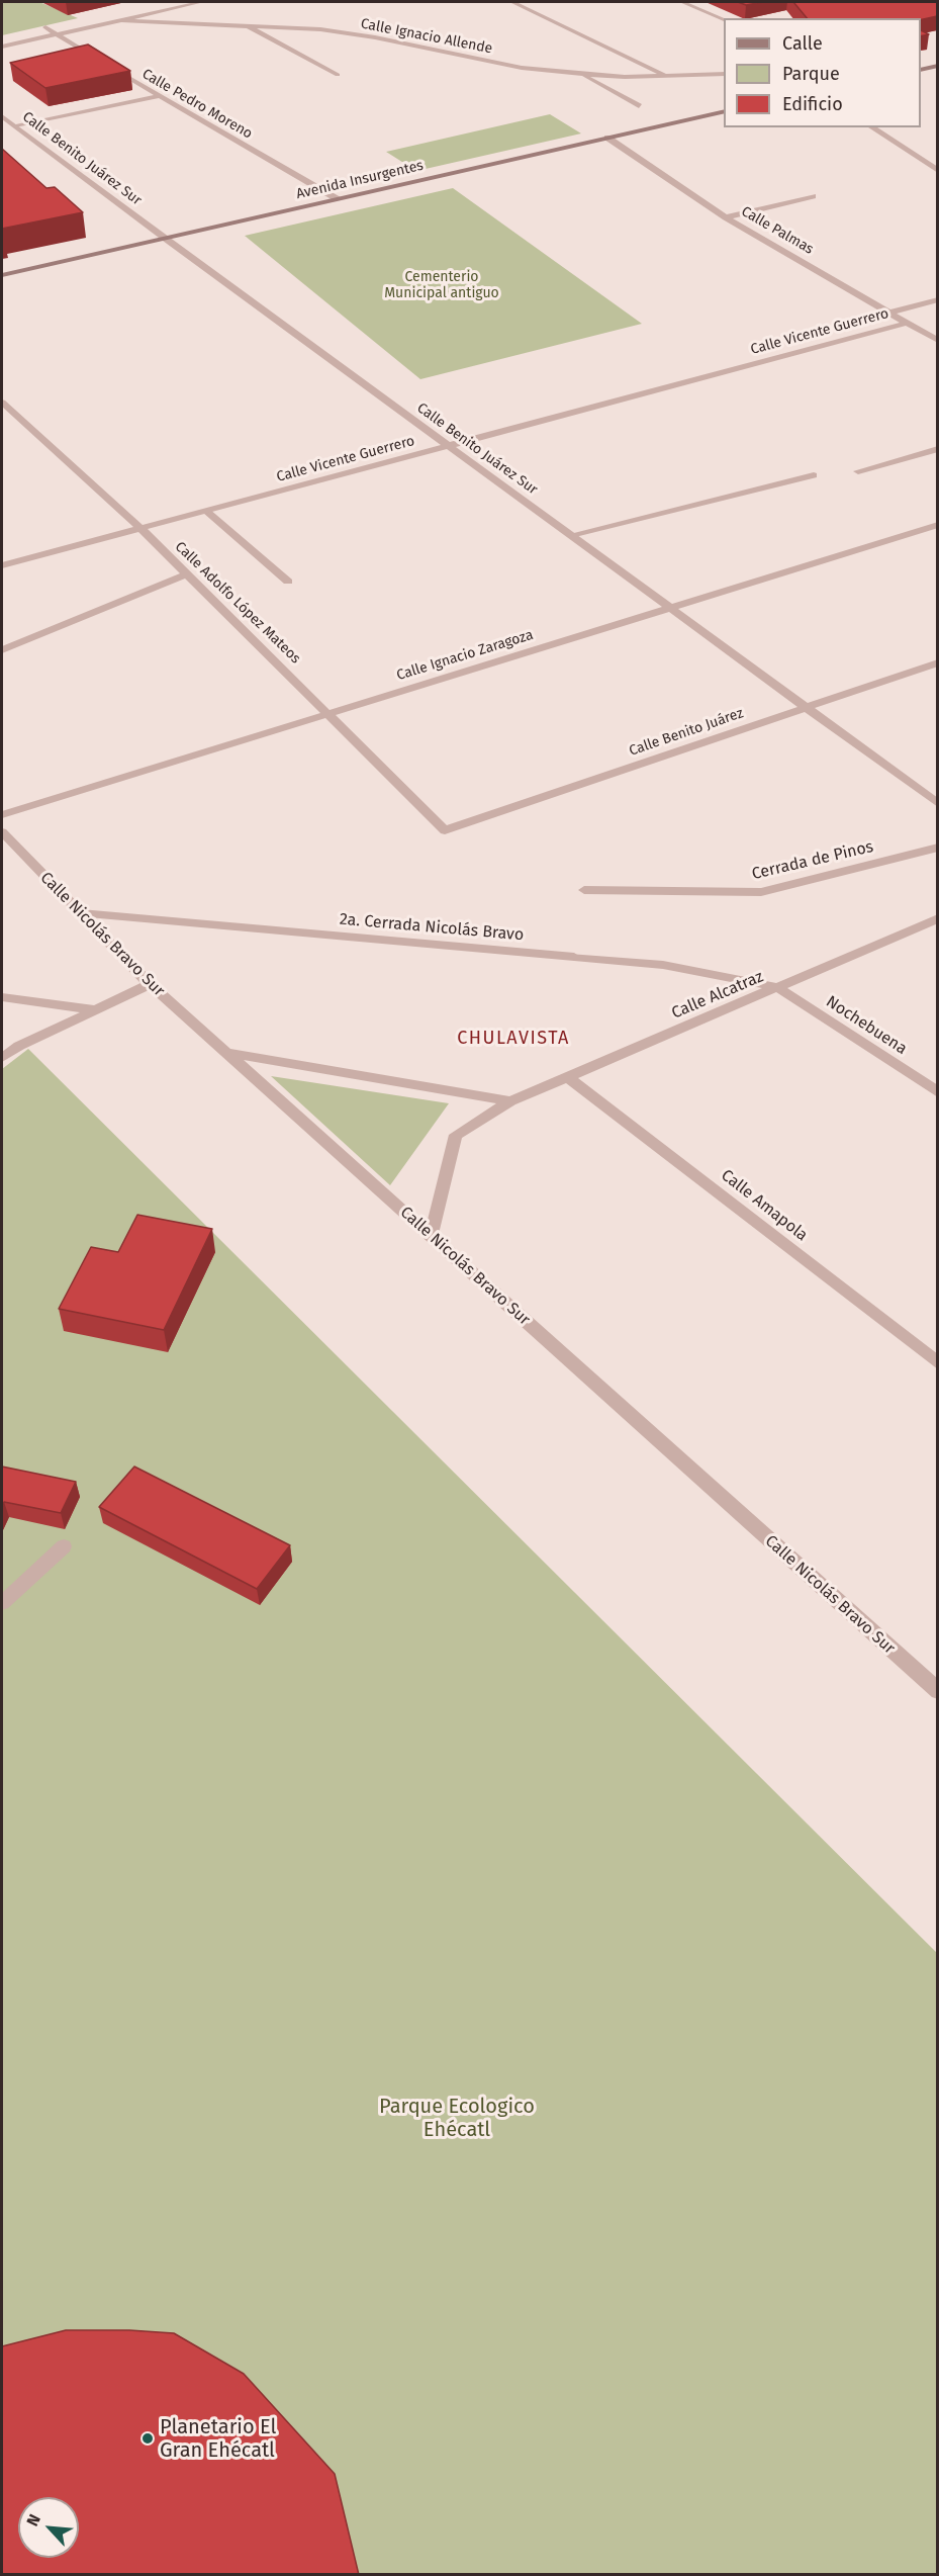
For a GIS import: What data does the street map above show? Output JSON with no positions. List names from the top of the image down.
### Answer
{
  "streets": {
    "main road": ["Avenida Insurgentes"],
    "street": [
      "Calle Ignacio Allende",
      "Calle Pedro Moreno",
      "Calle Benito Juárez Sur",
      "Calle Palmas",
      "Calle Vicente Guerrero",
      "Calle Adolfo López Mateos",
      "Calle Ignacio Zaragoza",
      "Calle Benito Juárez",
      "Cerrada de Pinos",
      "2a. Cerrada Nicolás Bravo",
      "Calle Nicolás Bravo Sur",
      "Calle Alcatraz",
      "Nochebuena",
      "Calle Amapola"
    ]
  },
  "crossings": [
    ["Calle Pedro Moreno", "Avenida Insurgentes"],
    ["Calle Benito Juárez Sur", "Avenida Insurgentes"],
    ["Calle Benito Juárez Sur", "Calle Vicente Guerrero"],
    ["Calle Benito Juárez Sur", "Calle Ignacio Zaragoza"],
    ["Calle Benito Juárez Sur", "Calle Benito Juárez"],
    ["Avenida Insurgentes", "Calle Palmas"],
    ["Calle Palmas", "Calle Vicente Guerrero"],
    ["Calle Vicente Guerrero", "Calle Adolfo López Mateos"],
    ["Calle Adolfo López Mateos", "Calle Ignacio Zaragoza"],
    ["Calle Adolfo López Mateos", "Calle Benito Juárez"],
    ["2a. Cerrada Nicolás Bravo", "Calle Nicolás Bravo Sur"],
    ["2a. Cerrada Nicolás Bravo", "Calle Alcatraz"],
    ["2a. Cerrada Nicolás Bravo", "Nochebuena"],
    ["Calle Nicolás Bravo Sur", "Calle Alcatraz"],
    ["Calle Alcatraz", "Nochebuena"],
    ["Calle Alcatraz", "Calle Amapola"]
  ],
  "districts": ["CHULAVISTA"],
  "parks": ["Cementerio Municipal antiguo", "Parque Ecologico Ehécatl"],
  "places": ["Planetario El Gran Ehécatl"],
  "legend": ["Calle", "Parque", "Edificio"],
  "north": "top left"
}
